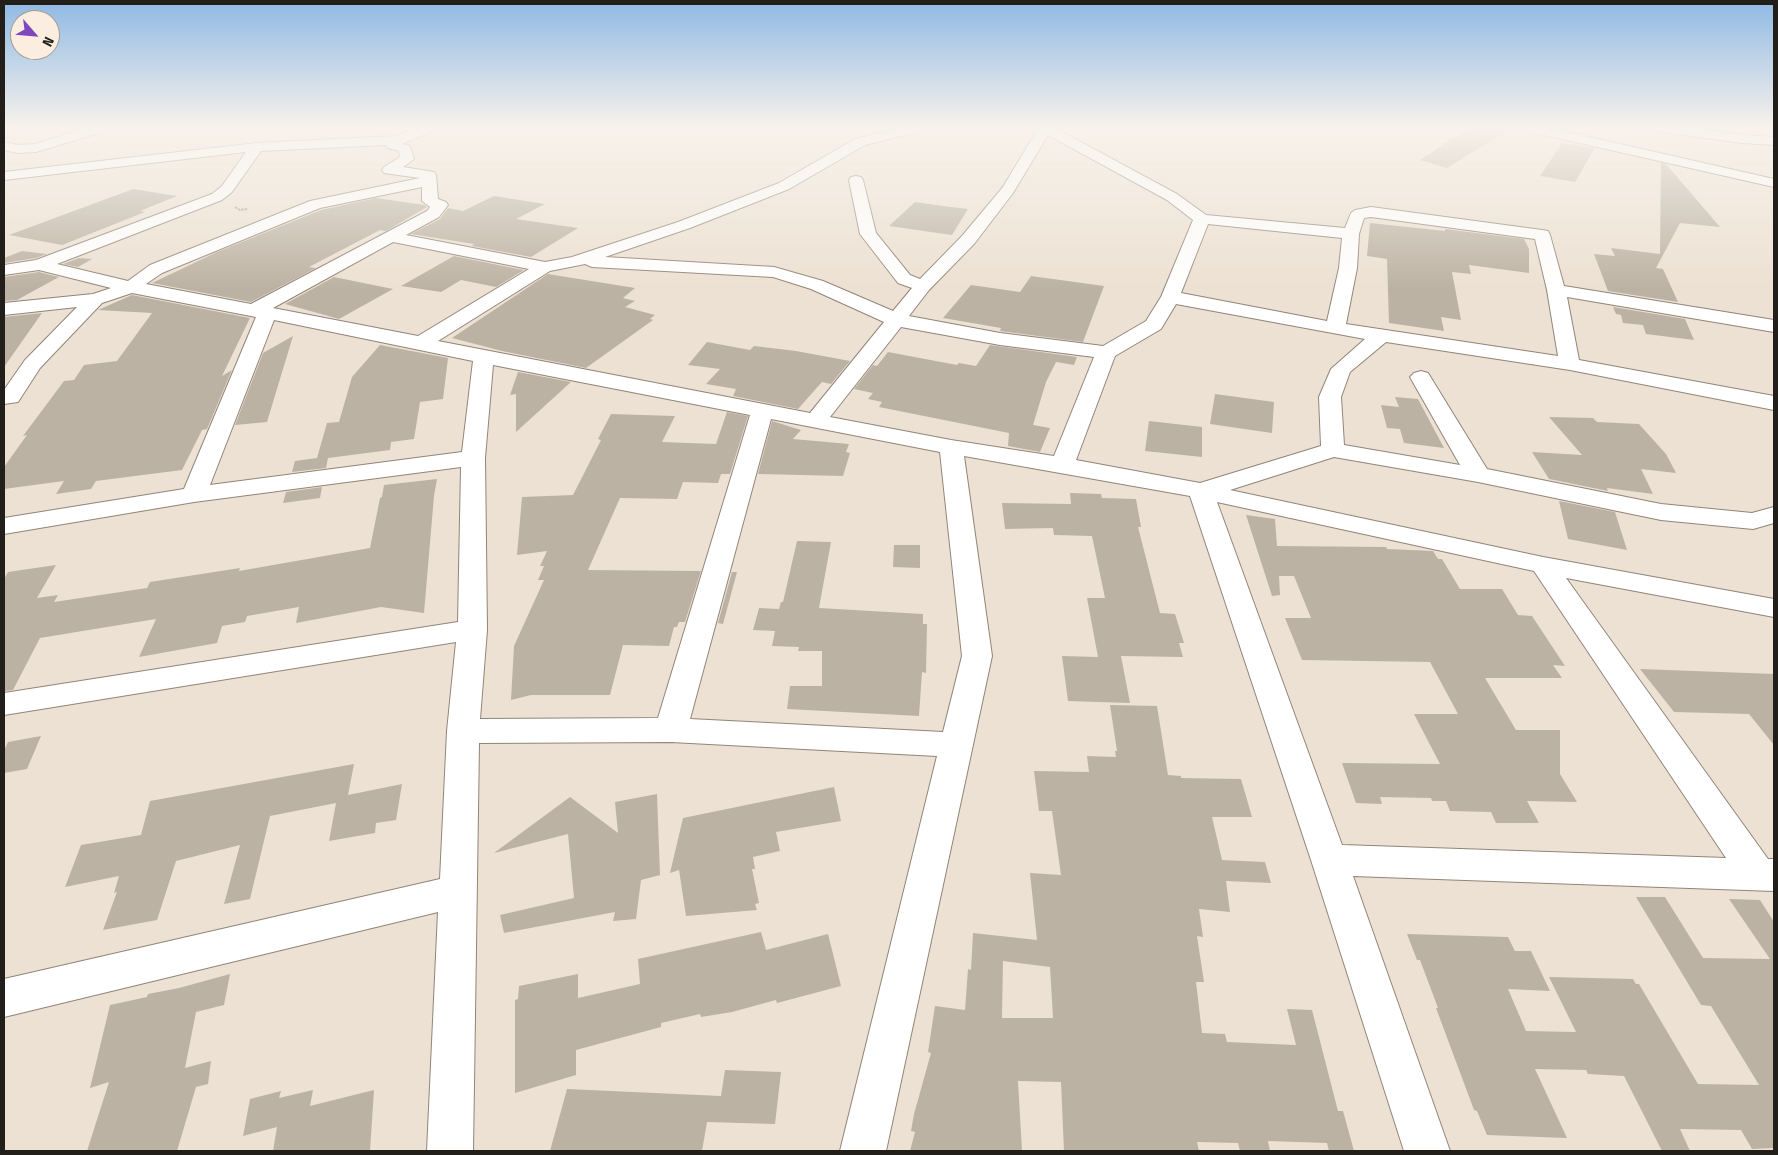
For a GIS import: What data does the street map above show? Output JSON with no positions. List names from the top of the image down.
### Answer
{
  "north": "bottom right"
}
